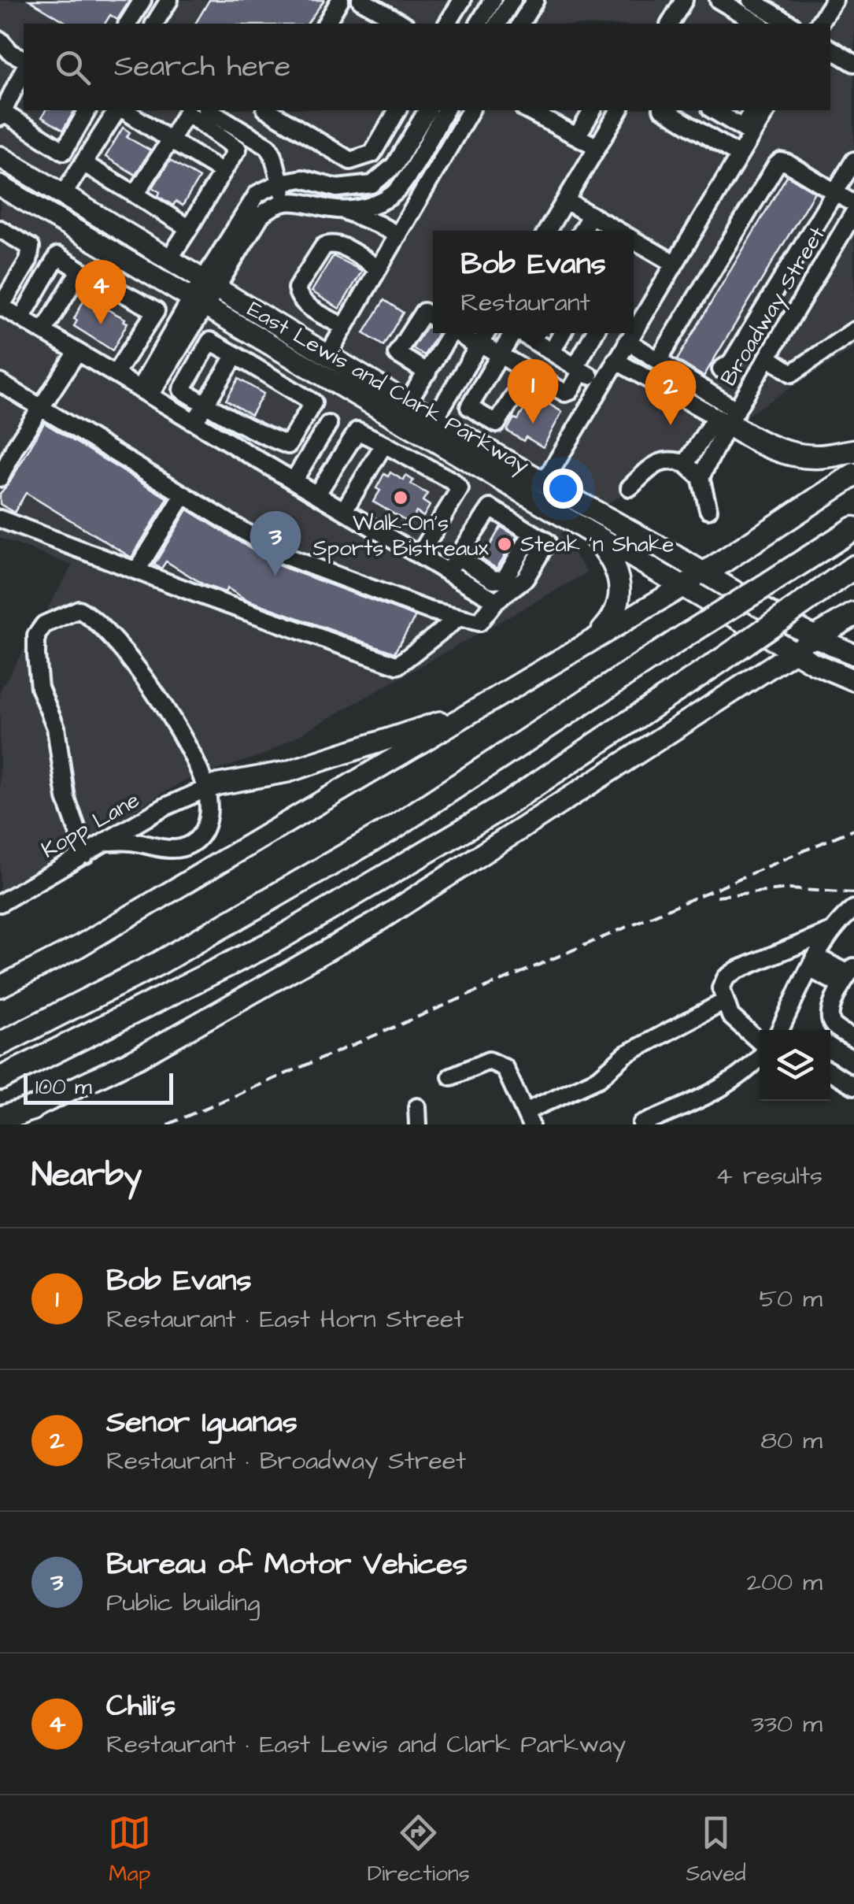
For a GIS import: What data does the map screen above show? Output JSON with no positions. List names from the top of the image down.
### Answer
{
  "streets": {
    "main road": ["East Lewis and Clark Parkway"],
    "street": ["Broadway Street", "Kopp Lane"]
  },
  "places": ["Walk-On's Sports Bistreaux", "Steak 'n Shake"],
  "scale_bar": "100 m",
  "page": {
    "search": "Search here",
    "popup": ["Bob Evans", "Restaurant"],
    "pins": [
      "4",
      "1",
      "2",
      "3"
    ],
    "scale": "100 m",
    "heading": ["Nearby", "4 results"],
    "list": [
      {
        "mark": "1",
        "name": "Bob Evans",
        "note": "Restaurant · East Horn Street",
        "value": "50 m"
      },
      {
        "mark": "2",
        "name": "Senor Iguanas",
        "note": "Restaurant · Broadway Street",
        "value": "80 m"
      },
      {
        "mark": "3",
        "name": "Bureau of Motor Vehices",
        "note": "Public building",
        "value": "200 m"
      },
      {
        "mark": "4",
        "name": "Chili's",
        "note": "Restaurant · East Lewis and Clark Parkway",
        "value": "330 m"
      }
    ],
    "nav": ["Map", "Directions", "Saved"]
  }
}
